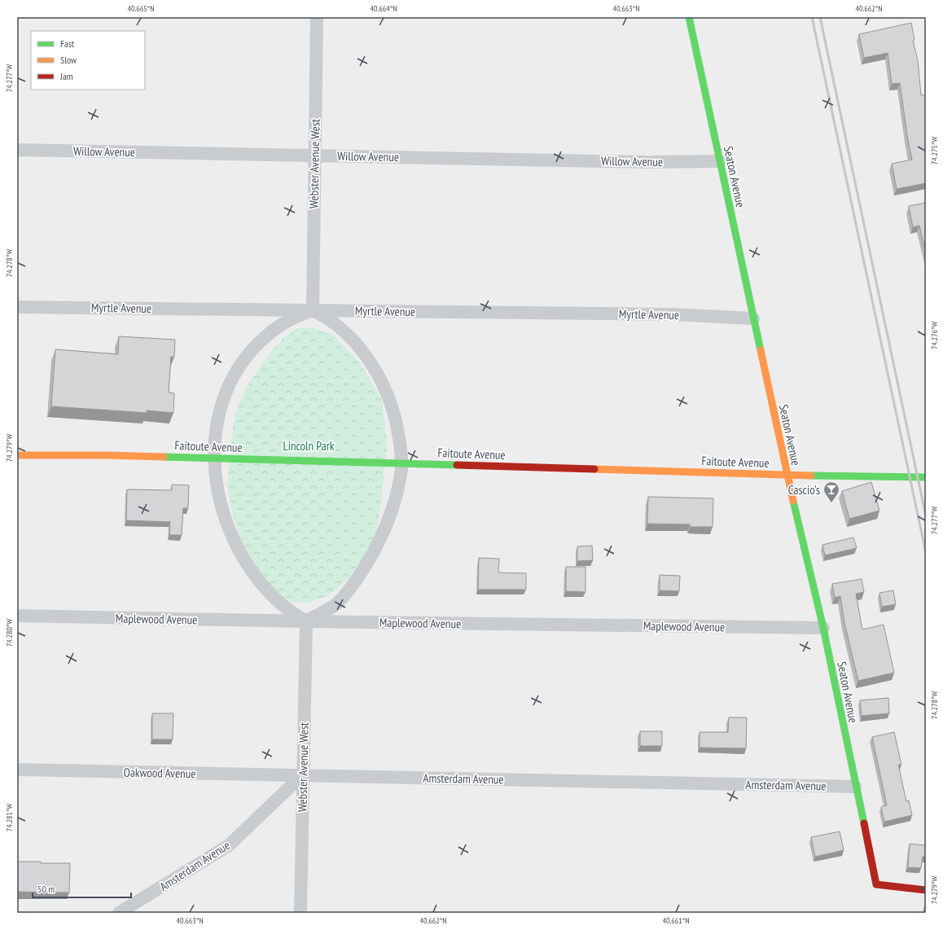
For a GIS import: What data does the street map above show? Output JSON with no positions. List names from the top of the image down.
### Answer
{
  "streets": {
    "street": [
      "Willow Avenue",
      "Webster Avenue West",
      "Seaton Avenue",
      "Myrtle Avenue",
      "Faitoute Avenue",
      "Maplewood Avenue",
      "Oakwood Avenue",
      "Amsterdam Avenue"
    ]
  },
  "crossings": [
    ["Willow Avenue", "Webster Avenue West"],
    ["Willow Avenue", "Seaton Avenue"],
    ["Webster Avenue West", "Myrtle Avenue"],
    ["Webster Avenue West", "Maplewood Avenue"],
    ["Webster Avenue West", "Oakwood Avenue"],
    ["Webster Avenue West", "Amsterdam Avenue"],
    ["Seaton Avenue", "Myrtle Avenue"],
    ["Seaton Avenue", "Faitoute Avenue"],
    ["Seaton Avenue", "Maplewood Avenue"],
    ["Seaton Avenue", "Amsterdam Avenue"],
    ["Oakwood Avenue", "Amsterdam Avenue"]
  ],
  "parks": ["Lincoln Park"],
  "places": {
    "bar": ["Cascio's"]
  },
  "legend": ["Fast", "Slow", "Jam"],
  "scale_bar": "50 m",
  "coordinates": [
    "40.665°N",
    "40.664°N",
    "40.663°N",
    "40.662°N",
    "74.277°W",
    "74.275°W",
    "74.278°W",
    "74.276°W",
    "74.279°W",
    "74.280°W",
    "74.281°W",
    "40.661°N"
  ]
}
